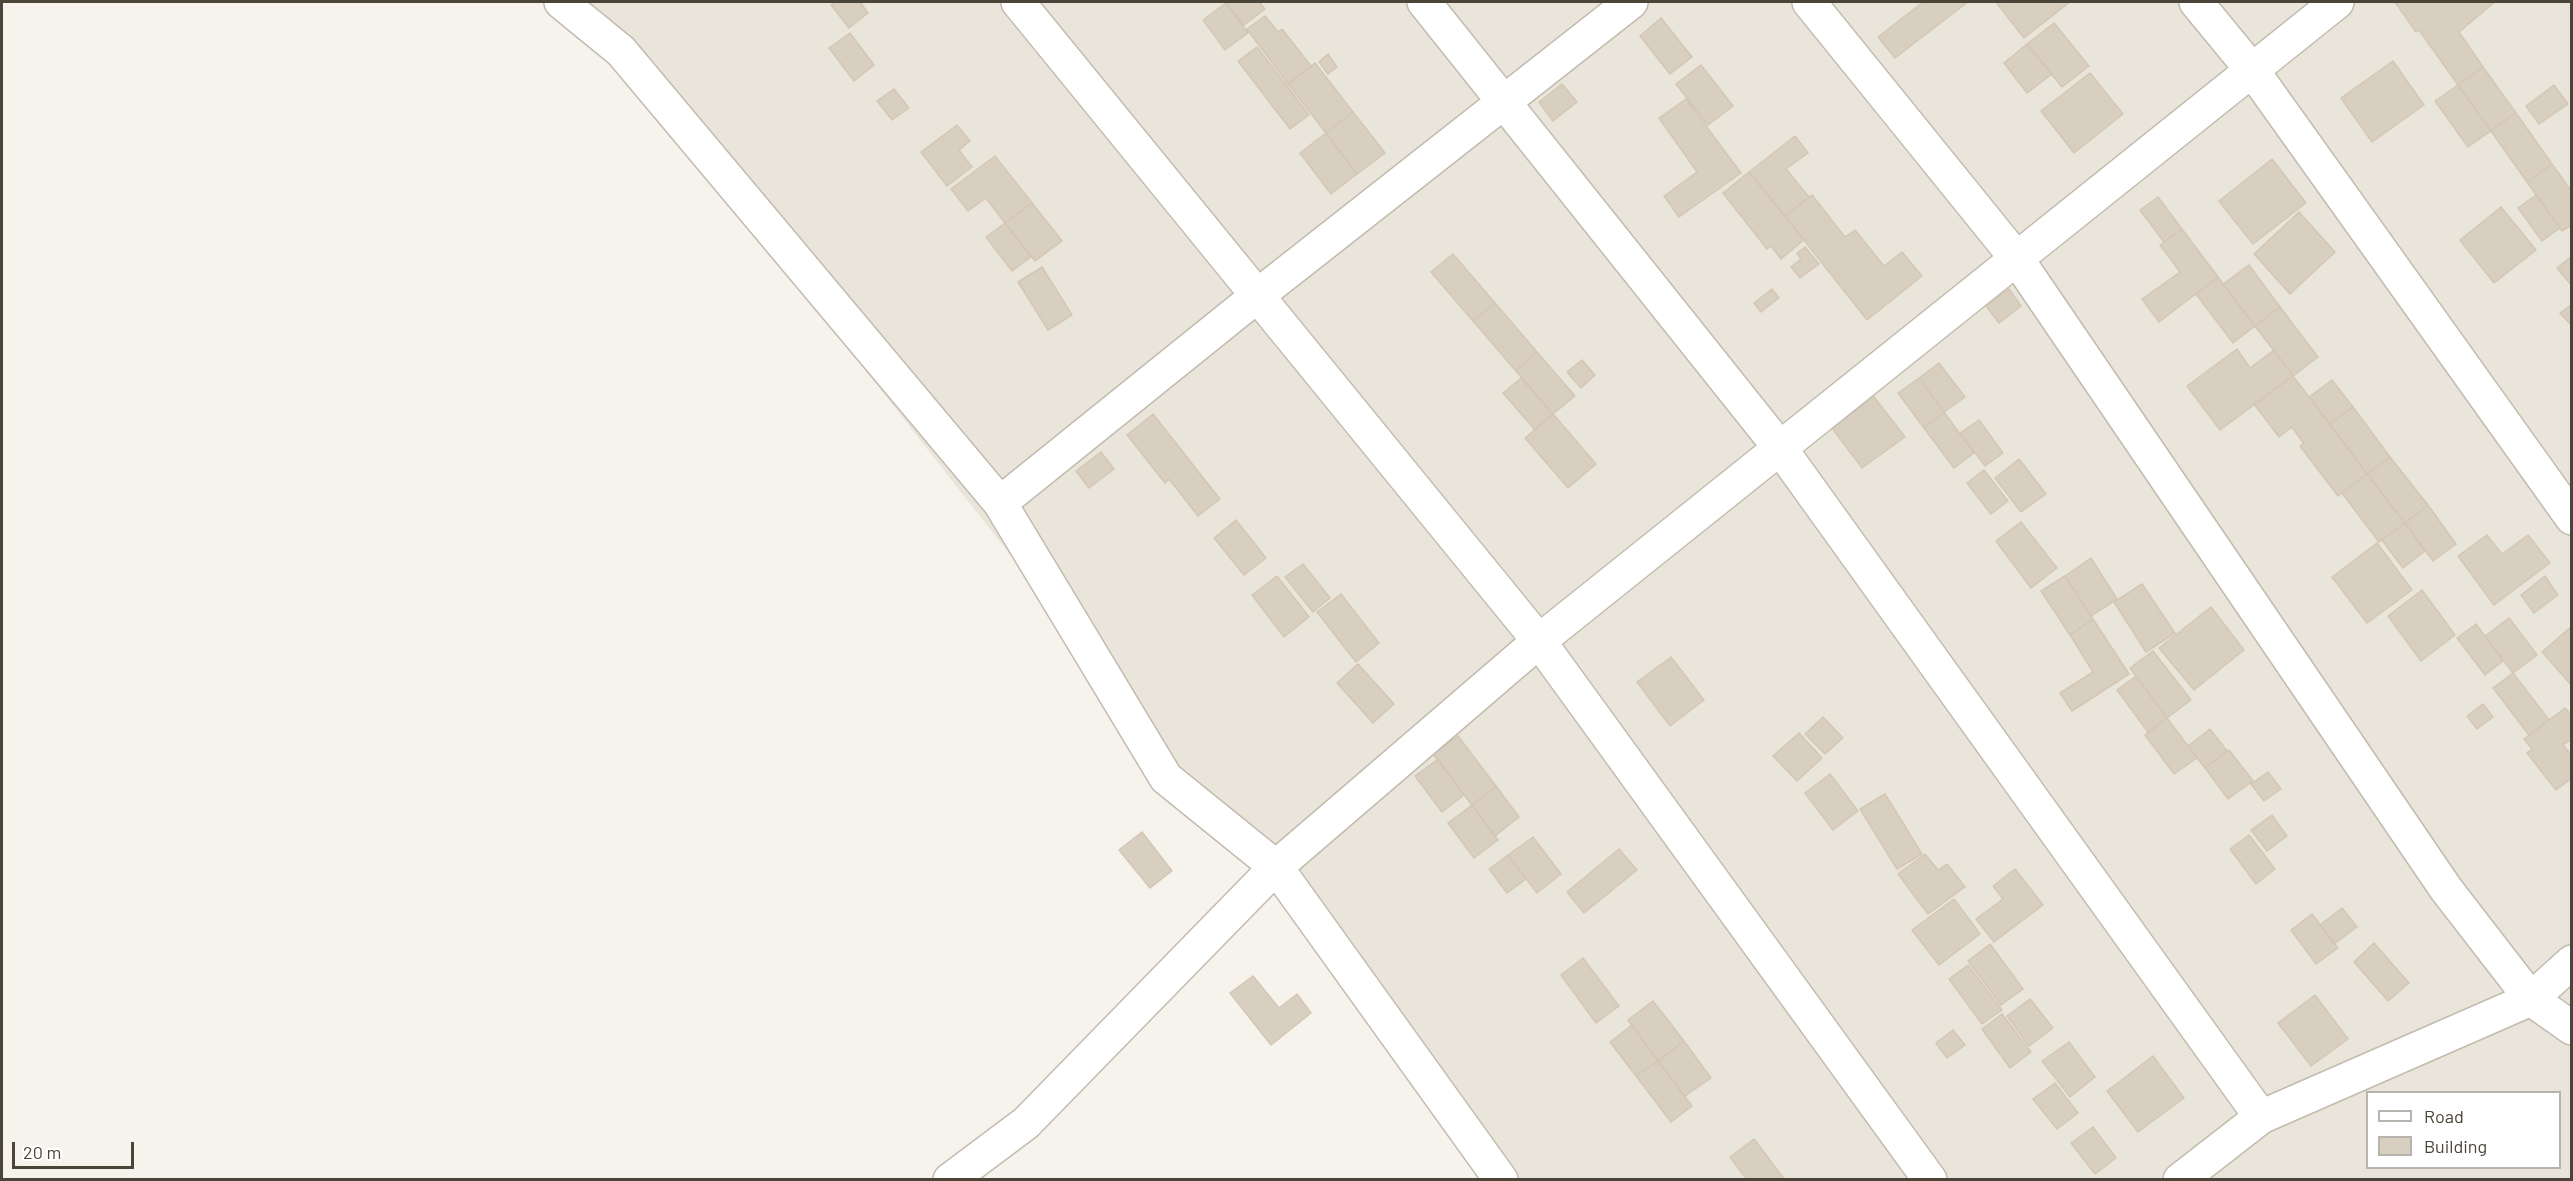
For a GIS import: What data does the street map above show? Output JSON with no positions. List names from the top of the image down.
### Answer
{
  "legend": ["Road", "Building"],
  "scale_bar": "20 m"
}
